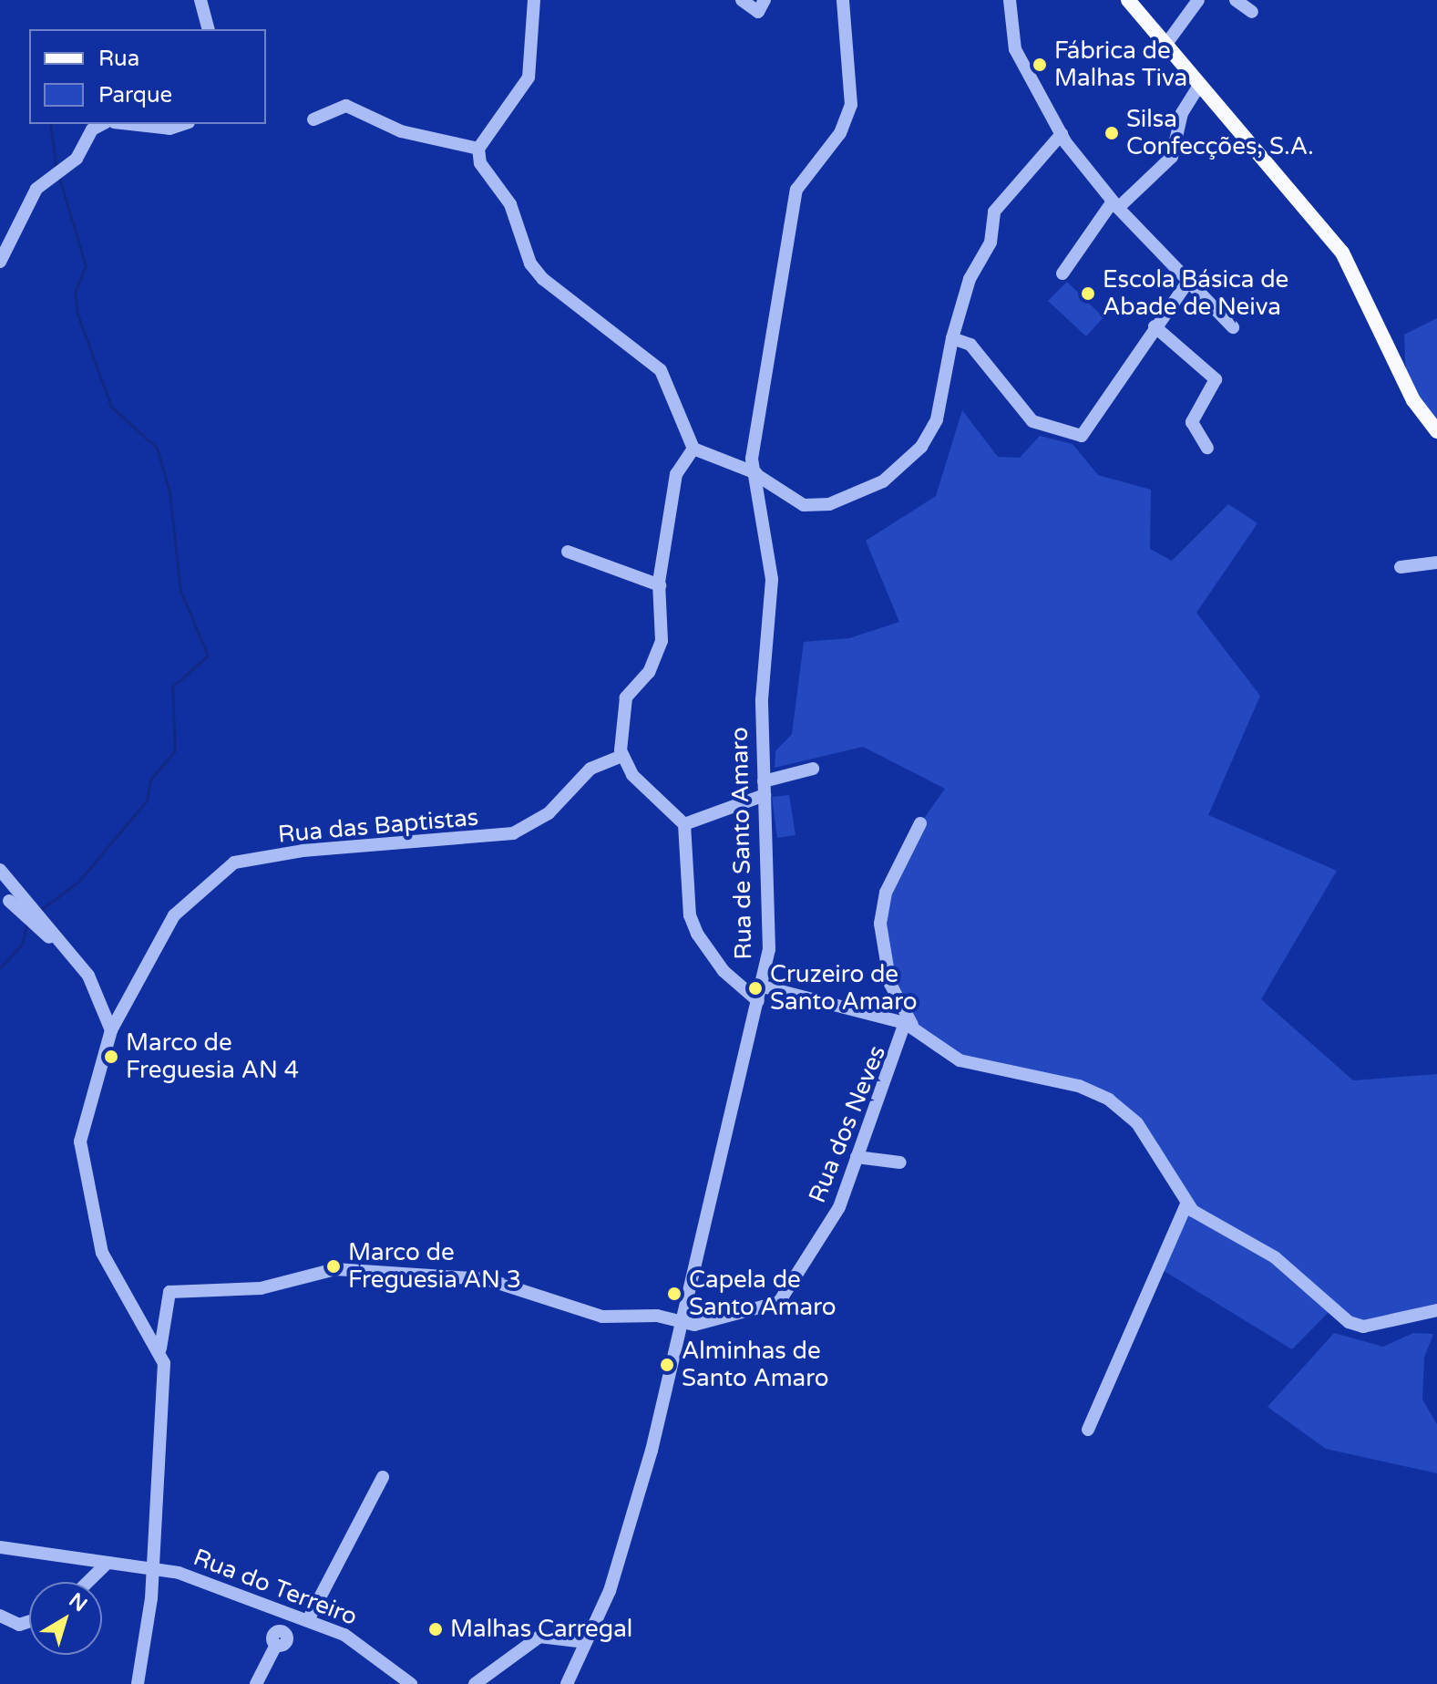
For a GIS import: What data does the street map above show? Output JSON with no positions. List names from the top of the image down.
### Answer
{
  "streets": {
    "street": [
      "Rua das Baptistas",
      "Rua de Santo Amaro",
      "Rua dos Neves",
      "Rua do Terreiro"
    ]
  },
  "crossings": [
    ["Rua de Santo Amaro", "Rua dos Neves"]
  ],
  "places": [
    "Fábrica de Malhas Tiva",
    "Silsa Confecções, S.A.",
    "Escola Básica de Abade de Neiva",
    "Cruzeiro de Santo Amaro",
    "Marco de Freguesia AN 4",
    "Marco de Freguesia AN 3",
    "Capela de Santo Amaro",
    "Alminhas de Santo Amaro",
    "Malhas Carregal"
  ],
  "legend": ["Rua", "Parque"],
  "north": "top right"
}
